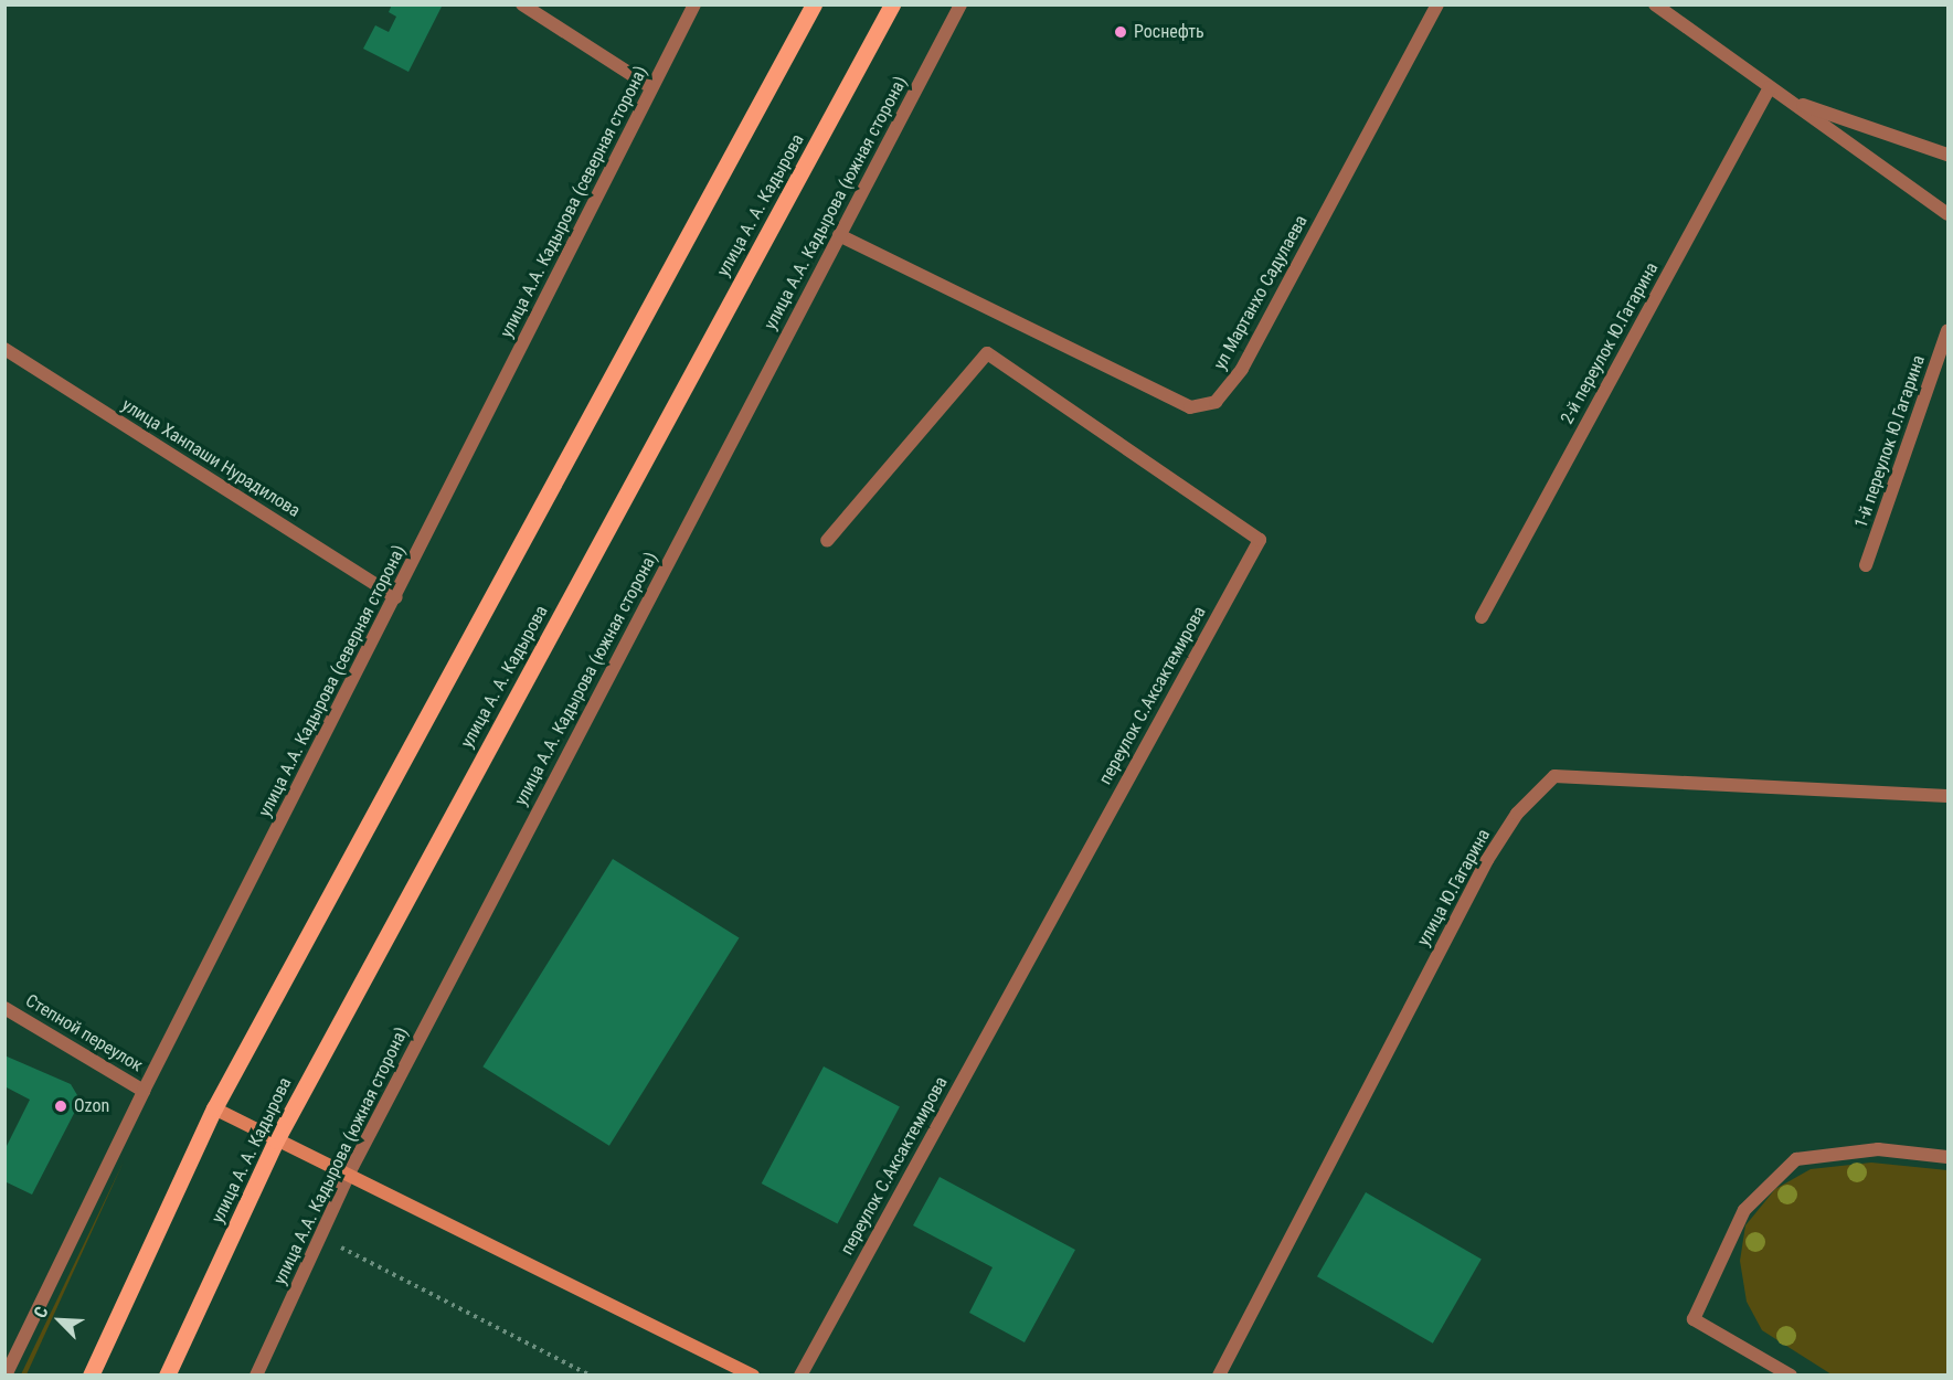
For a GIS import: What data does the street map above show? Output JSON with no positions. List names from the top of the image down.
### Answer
{
  "streets": {
    "main road": ["улица А. А. Кадырова"],
    "street": [
      "улица А.А. Кадырова (северная сторона)",
      "улица А.А. Кадырова (южная сторона)",
      "ул Мартанхо Садулаева",
      "2-й переулок Ю.Гагарина",
      "1-й переулок Ю.Гагарина",
      "улица Ханпаши Нурадилова",
      "переулок С.Аксактемирова",
      "улица Ю.Гагарина",
      "Степной переулок"
    ]
  },
  "crossings": [
    ["улица А.А. Кадырова (северная сторона)", "улица Ханпаши Нурадилова"],
    ["улица А.А. Кадырова (северная сторона)", "Степной переулок"],
    ["улица А.А. Кадырова (южная сторона)", "ул Мартанхо Садулаева"]
  ],
  "places": ["Роснефть", "Ozon"],
  "north": "top left"
}
